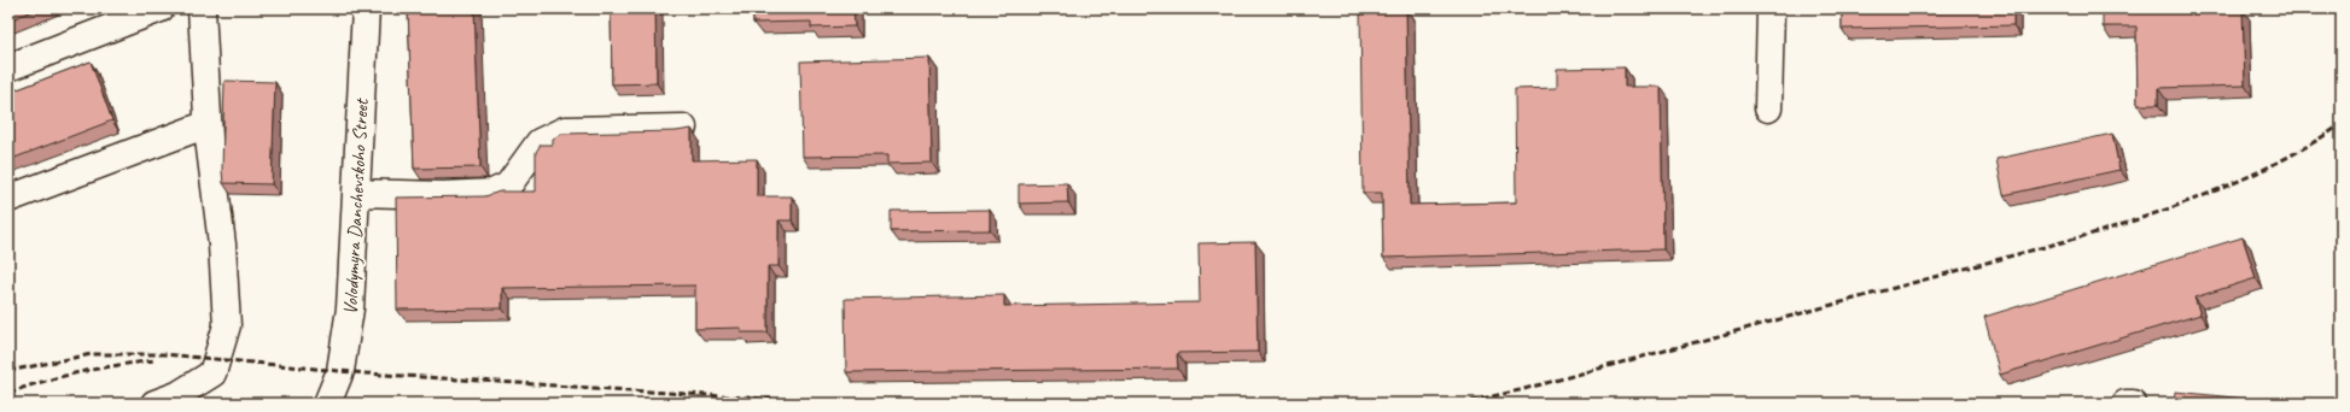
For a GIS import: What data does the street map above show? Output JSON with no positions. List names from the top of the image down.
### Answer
{
  "streets": {
    "street": ["Volodymyra Danchevskoho Street"]
  }
}
